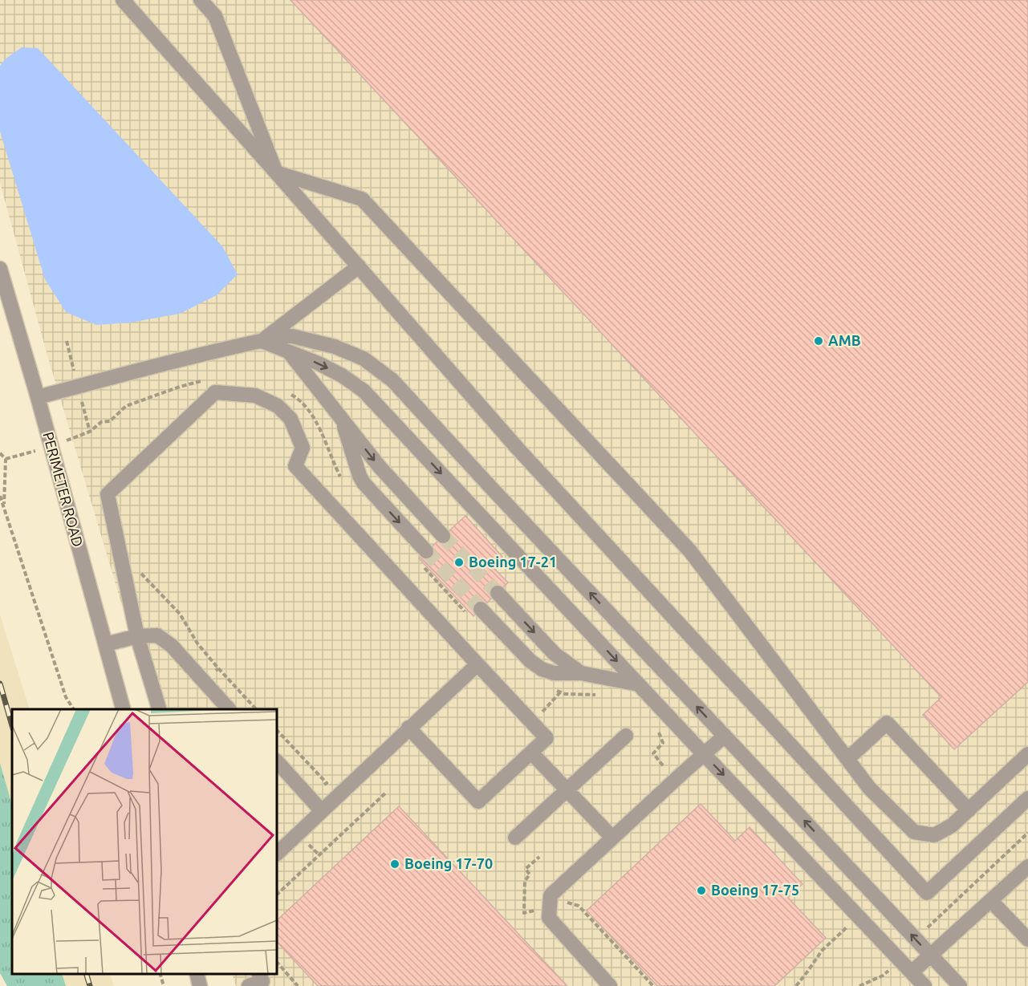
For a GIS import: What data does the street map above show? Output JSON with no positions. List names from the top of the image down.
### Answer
{
  "streets": {
    "street": ["PERIMETER ROAD"]
  },
  "places": [
    "AMB",
    "Boeing 17-21",
    "Boeing 17-70",
    "Boeing 17-75"
  ]
}
